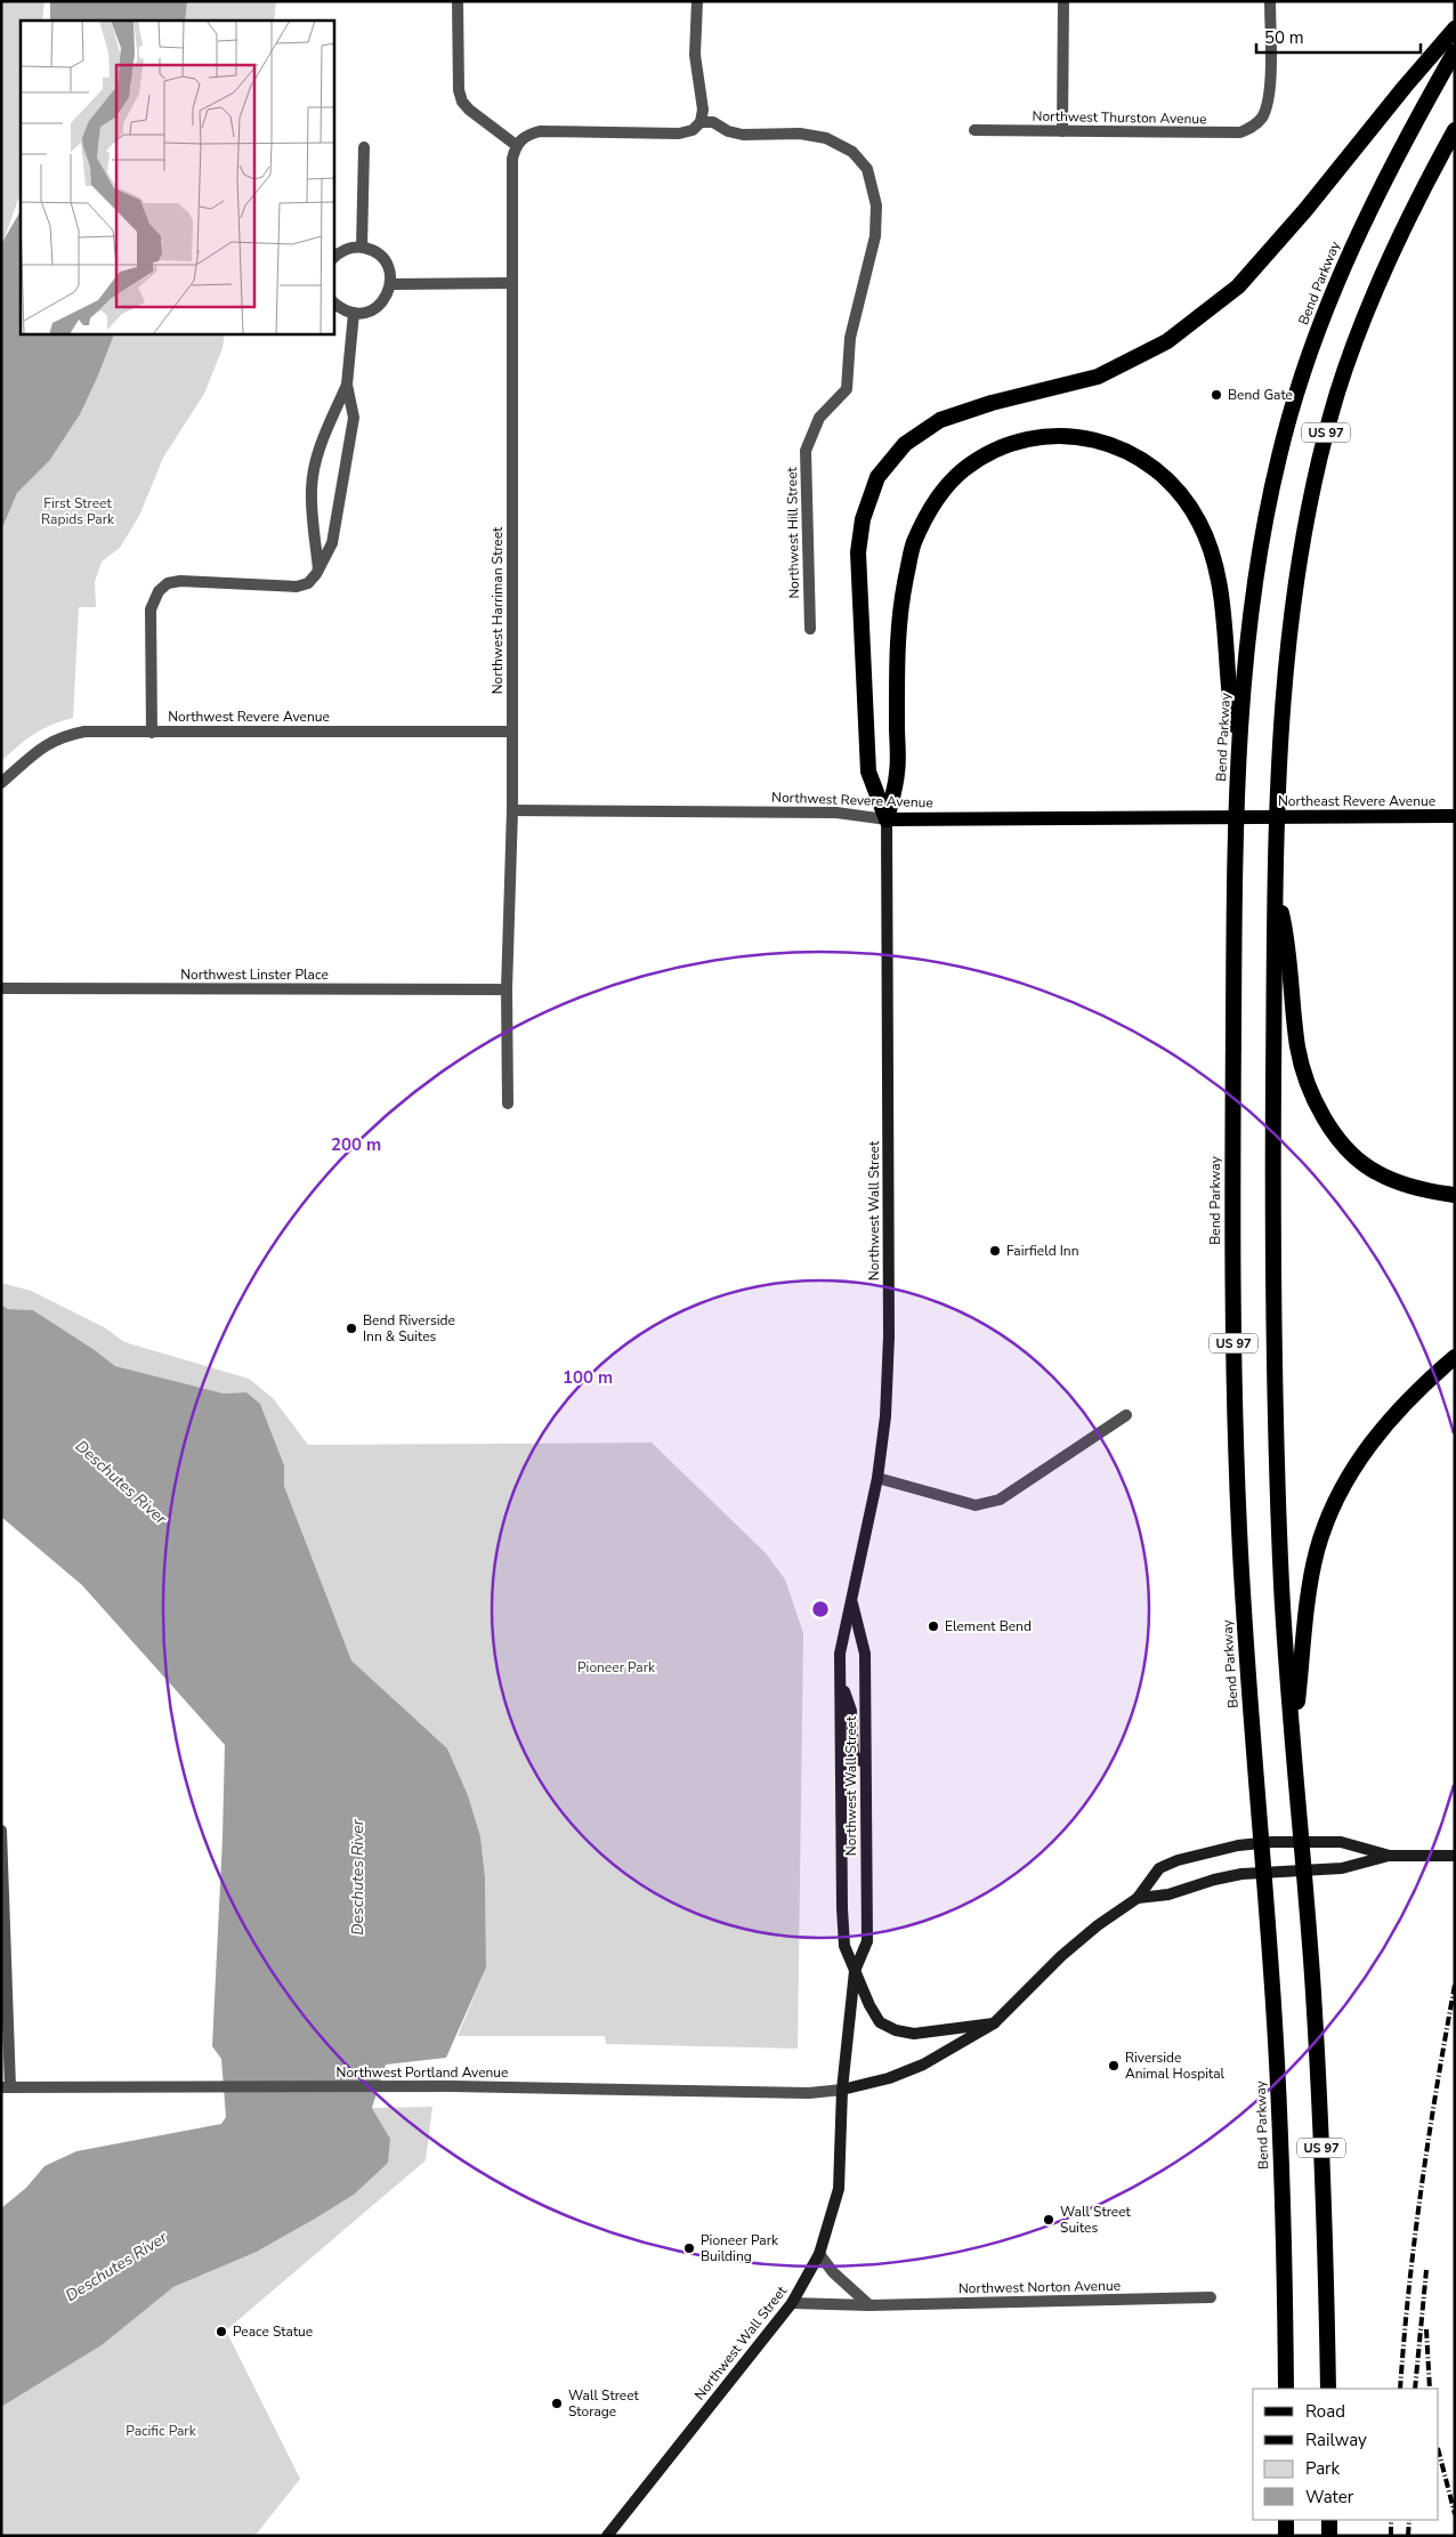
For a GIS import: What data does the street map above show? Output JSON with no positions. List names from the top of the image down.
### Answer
{
  "streets": {
    "highway": ["Bend Parkway", "US 97"],
    "main road": ["Northwest Revere Avenue", "Northeast Revere Avenue", "Northwest Wall Street"],
    "street": [
      "Northwest Thurston Avenue",
      "Northwest Hill Street",
      "Northwest Harriman Street",
      "Northwest Linster Place",
      "Northwest Portland Avenue",
      "Northwest Norton Avenue"
    ]
  },
  "crossings": [
    ["Northwest Harriman Street", "Northwest Revere Avenue"],
    ["Northwest Harriman Street", "Northwest Linster Place"],
    ["Northwest Revere Avenue", "Northeast Revere Avenue"],
    ["Northwest Revere Avenue", "Northwest Wall Street"],
    ["Northwest Wall Street", "Northwest Portland Avenue"],
    ["Northwest Wall Street", "Northwest Norton Avenue"]
  ],
  "water": ["Deschutes River"],
  "parks": ["First Street Rapids Park", "Pioneer Park", "Pacific Park"],
  "places": [
    "Bend Gate",
    "Fairfield Inn",
    "Bend Riverside Inn & Suites",
    "Element Bend",
    "Riverside Animal Hospital",
    "Wall Street Suites",
    "Pioneer Park Building",
    "Peace Statue",
    "Wall Street Storage"
  ],
  "legend": [
    "Road",
    "Railway",
    "Park",
    "Water"
  ],
  "scale_bar": "50 m",
  "rings": ["200 m", "100 m"]
}
